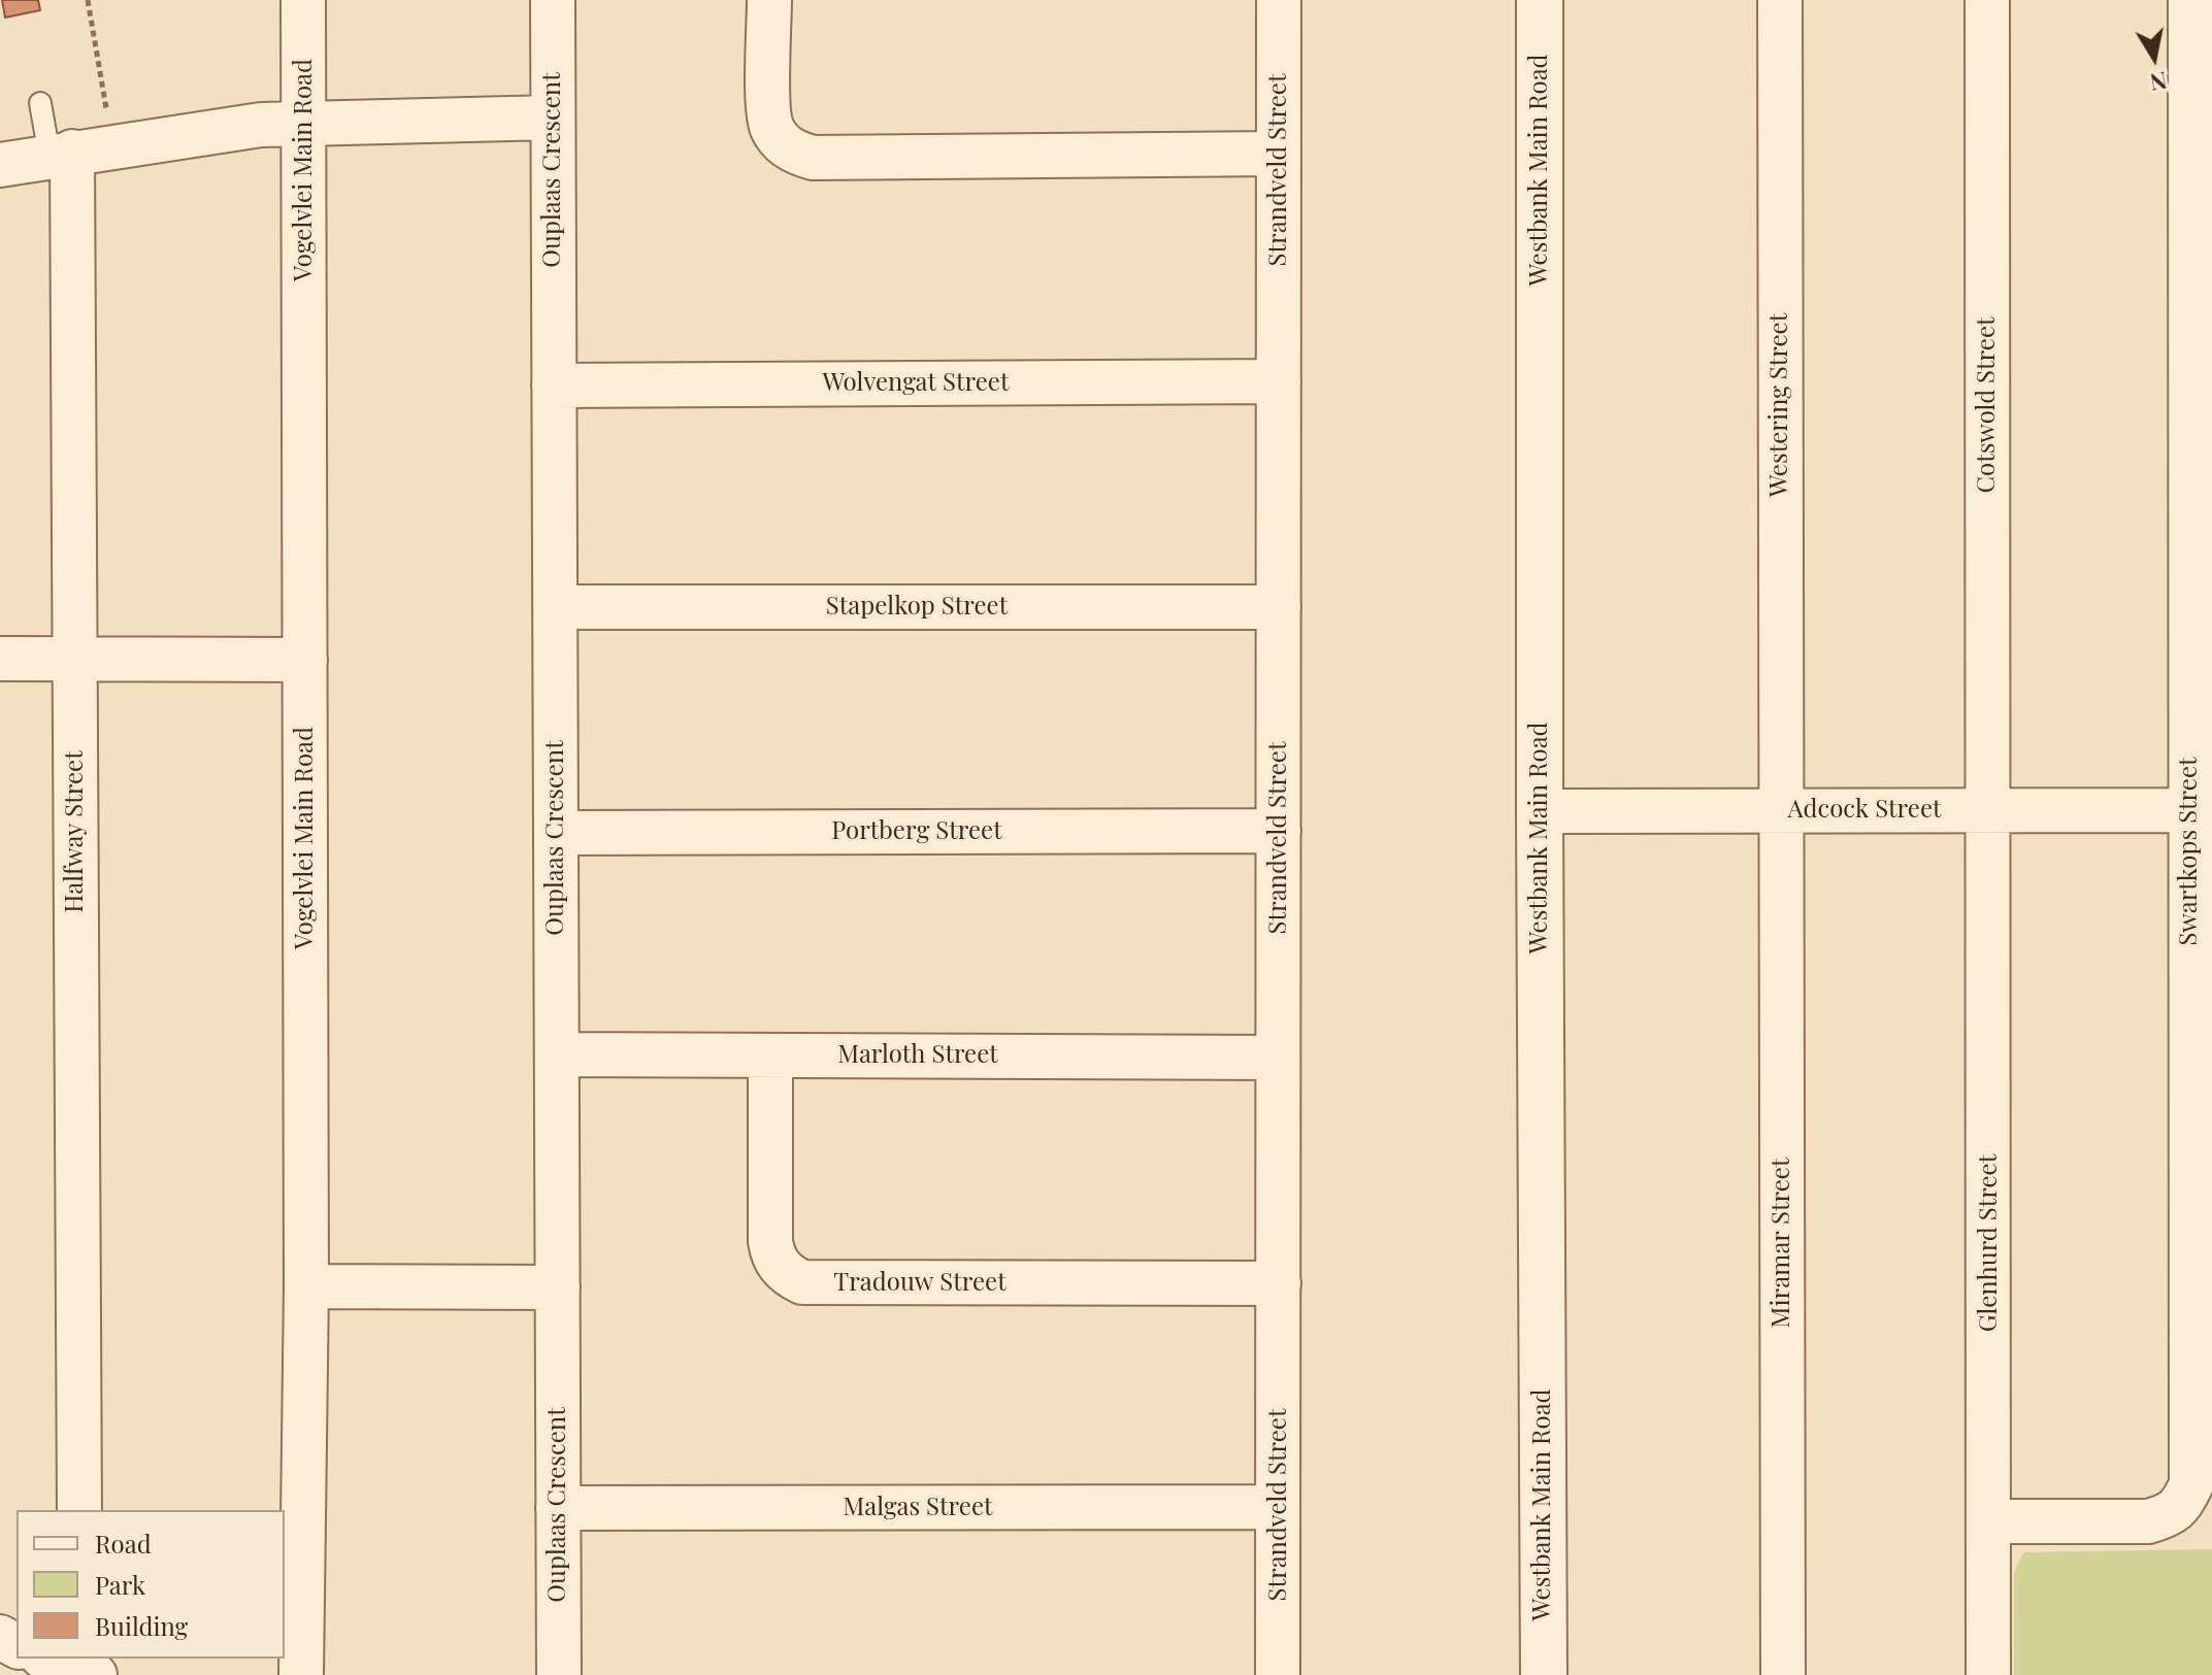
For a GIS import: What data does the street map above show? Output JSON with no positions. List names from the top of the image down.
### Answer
{
  "streets": {
    "street": [
      "Vogelvlei Main Road",
      "Ouplaas Crescent",
      "Strandveld Street",
      "Westbank Main Road",
      "Wolvengat Street",
      "Westering Street",
      "Cotswold Street",
      "Stapelkop Street",
      "Adcock Street",
      "Halfway Street",
      "Portberg Street",
      "Swartkops Street",
      "Marloth Street",
      "Miramar Street",
      "Glenhurd Street",
      "Tradouw Street",
      "Malgas Street"
    ]
  },
  "crossings": [
    ["Ouplaas Crescent", "Wolvengat Street"],
    ["Ouplaas Crescent", "Stapelkop Street"],
    ["Ouplaas Crescent", "Portberg Street"],
    ["Ouplaas Crescent", "Marloth Street"],
    ["Ouplaas Crescent", "Malgas Street"],
    ["Strandveld Street", "Wolvengat Street"],
    ["Strandveld Street", "Stapelkop Street"],
    ["Strandveld Street", "Portberg Street"],
    ["Strandveld Street", "Marloth Street"],
    ["Strandveld Street", "Tradouw Street"],
    ["Strandveld Street", "Malgas Street"],
    ["Westbank Main Road", "Adcock Street"],
    ["Westering Street", "Adcock Street"],
    ["Westering Street", "Miramar Street"],
    ["Cotswold Street", "Adcock Street"],
    ["Cotswold Street", "Glenhurd Street"],
    ["Adcock Street", "Swartkops Street"],
    ["Adcock Street", "Miramar Street"],
    ["Adcock Street", "Glenhurd Street"],
    ["Swartkops Street", "Glenhurd Street"],
    ["Marloth Street", "Tradouw Street"]
  ],
  "legend": ["Road", "Park", "Building"],
  "north": "bottom"
}
